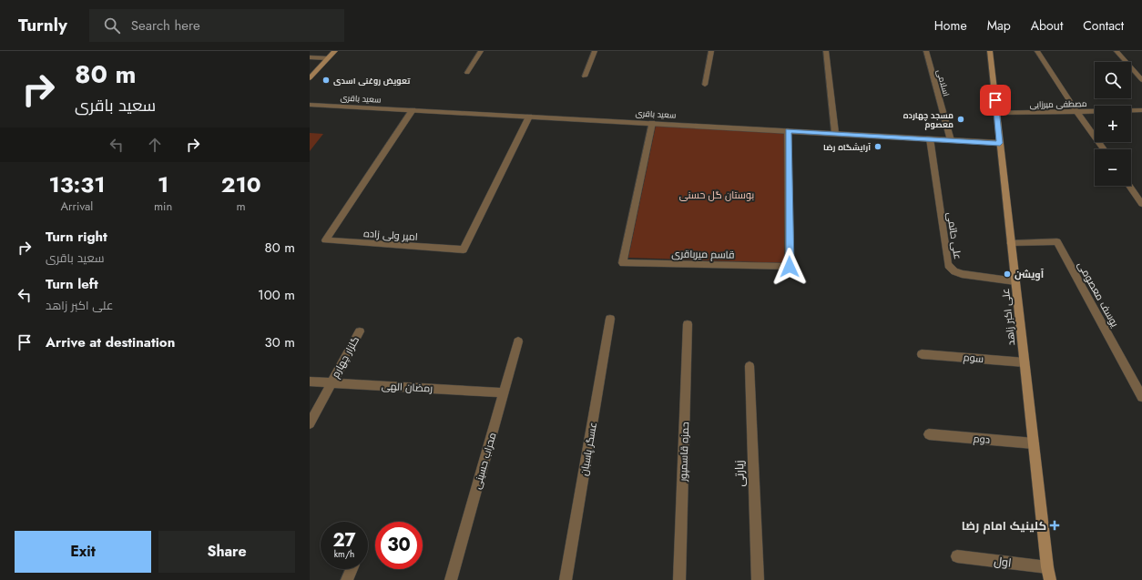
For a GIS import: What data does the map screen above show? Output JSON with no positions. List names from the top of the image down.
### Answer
{
  "streets": {
    "main road": ["علی اکبر زاهد"],
    "street": [
      "اسلامی",
      "سعید باقری",
      "مصطفی میرزایی",
      "امیر ولی زاده",
      "علی حاتمی",
      "قاسم میرباقری",
      "یوسف معصومی",
      "گلزار چهارم",
      "سوم",
      "رمضان الهی",
      "دوم",
      "عسگر پاسبان",
      "حمزه قاسمپور",
      "محراب حسینی",
      "زیارتی",
      "اول"
    ]
  },
  "crossings": [
    ["اسلامی", "سعید باقری"],
    ["سعید باقری", "امیر ولی زاده"],
    ["سعید باقری", "علی حاتمی"],
    ["سعید باقری", "قاسم میرباقری"],
    ["سعید باقری", "علی اکبر زاهد"],
    ["مصطفی میرزایی", "علی اکبر زاهد"],
    ["علی حاتمی", "علی اکبر زاهد"],
    ["یوسف معصومی", "علی اکبر زاهد"],
    ["علی اکبر زاهد", "سوم"],
    ["علی اکبر زاهد", "دوم"],
    ["علی اکبر زاهد", "اول"],
    ["گلزار چهارم", "رمضان الهی"],
    ["رمضان الهی", "محراب حسینی"]
  ],
  "parks": ["بوستان گل حسنی"],
  "places": {
    "other": [
      "تعویض روغنی اسدی",
      "مسجد چهارده معصوم",
      "آرایشگاه رضا",
      "آویشن"
    ],
    "health": ["کلینیک امام رضا"]
  },
  "page": {
    "header": "Turnly",
    "search": "Search here",
    "nav": [
      "Home",
      "Map",
      "About",
      "Contact"
    ],
    "turn": ["80 m", "سعید باقری"],
    "map_buttons": ["+", "−"],
    "eta": [
      "13:31",
      "Arrival",
      "1",
      "min",
      "210",
      "m"
    ],
    "list": [
      {
        "name": "Turn right",
        "note": "سعید باقری",
        "value": "80 m"
      },
      {
        "name": "Turn left",
        "note": "علی اکبر زاهد",
        "value": "100 m"
      },
      {
        "name": "Arrive at destination",
        "value": "30 m"
      }
    ],
    "speed": "27 km/h",
    "limit": "30",
    "buttons": ["Exit", "Share"]
  }
}
